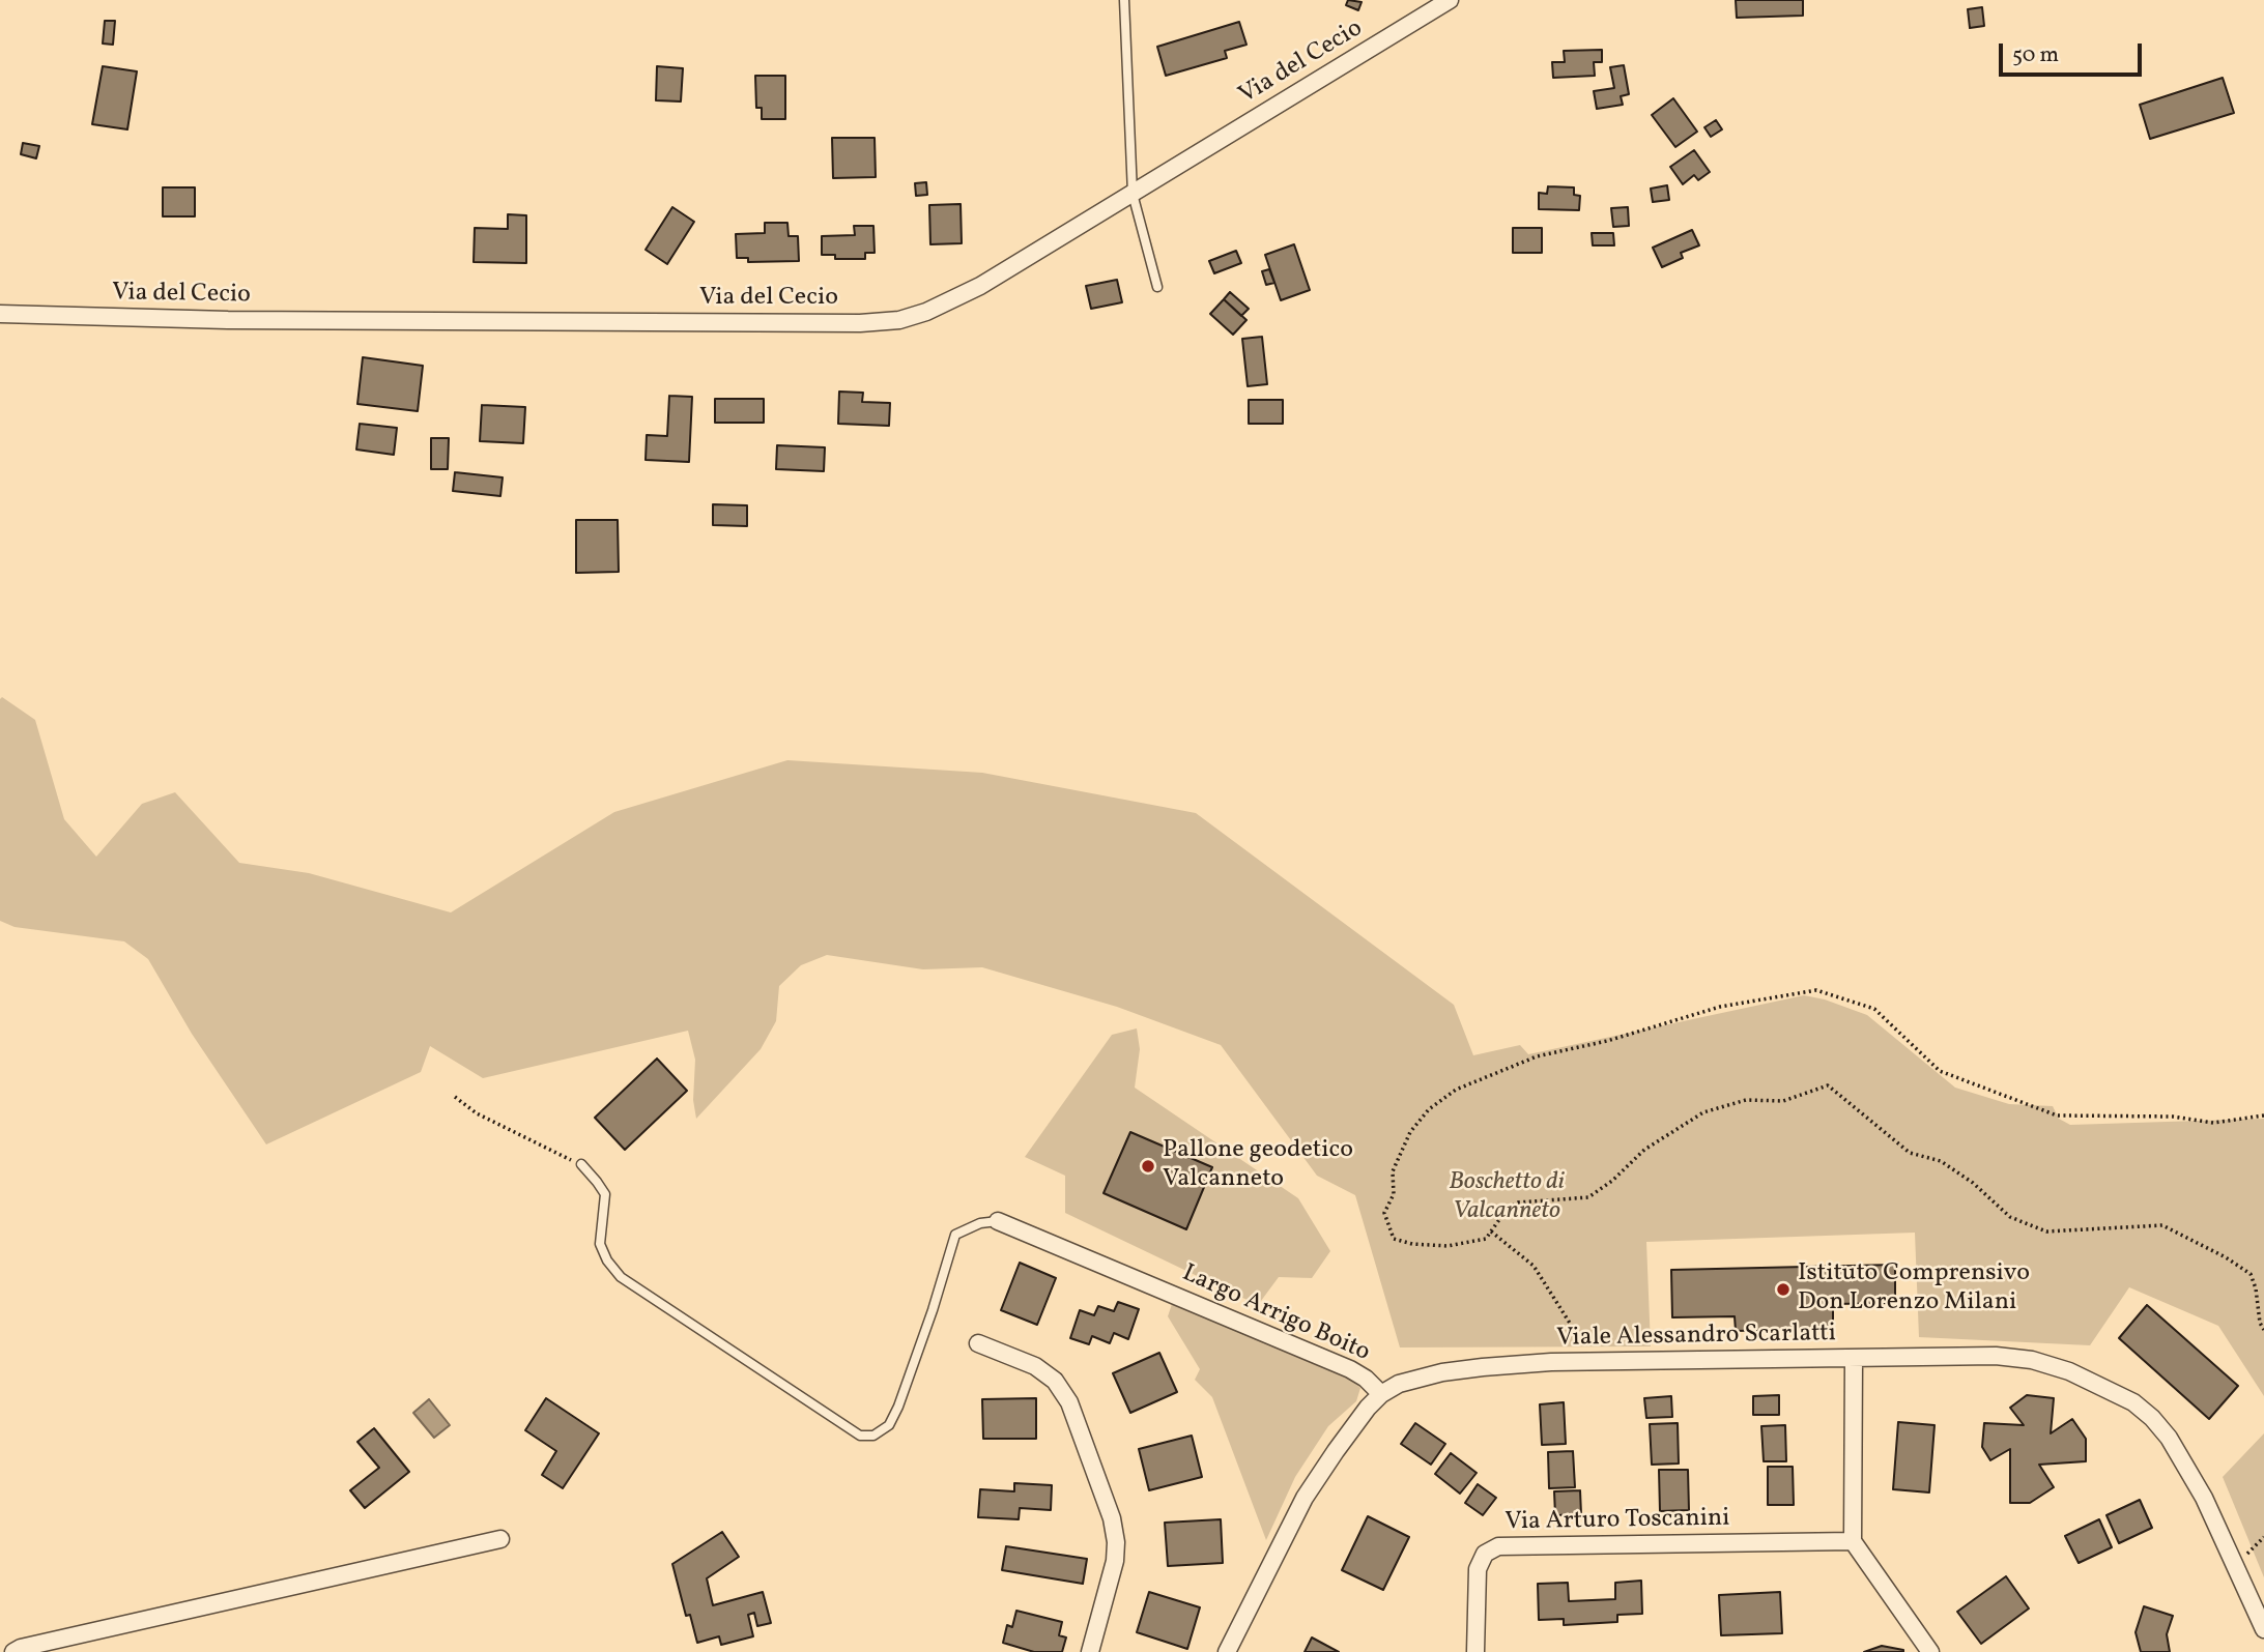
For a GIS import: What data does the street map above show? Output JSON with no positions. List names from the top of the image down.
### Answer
{
  "streets": {
    "street": [
      "Via del Cecio",
      "Largo Arrigo Boito",
      "Viale Alessandro Scarlatti",
      "Via Arturo Toscanini"
    ]
  },
  "crossings": [
    ["Largo Arrigo Boito", "Viale Alessandro Scarlatti"]
  ],
  "parks": ["Boschetto di Valcanneto"],
  "places": ["Pallone geodetico Valcanneto", "Istituto Comprensivo Don Lorenzo Milani"],
  "scale_bar": "50 m"
}
